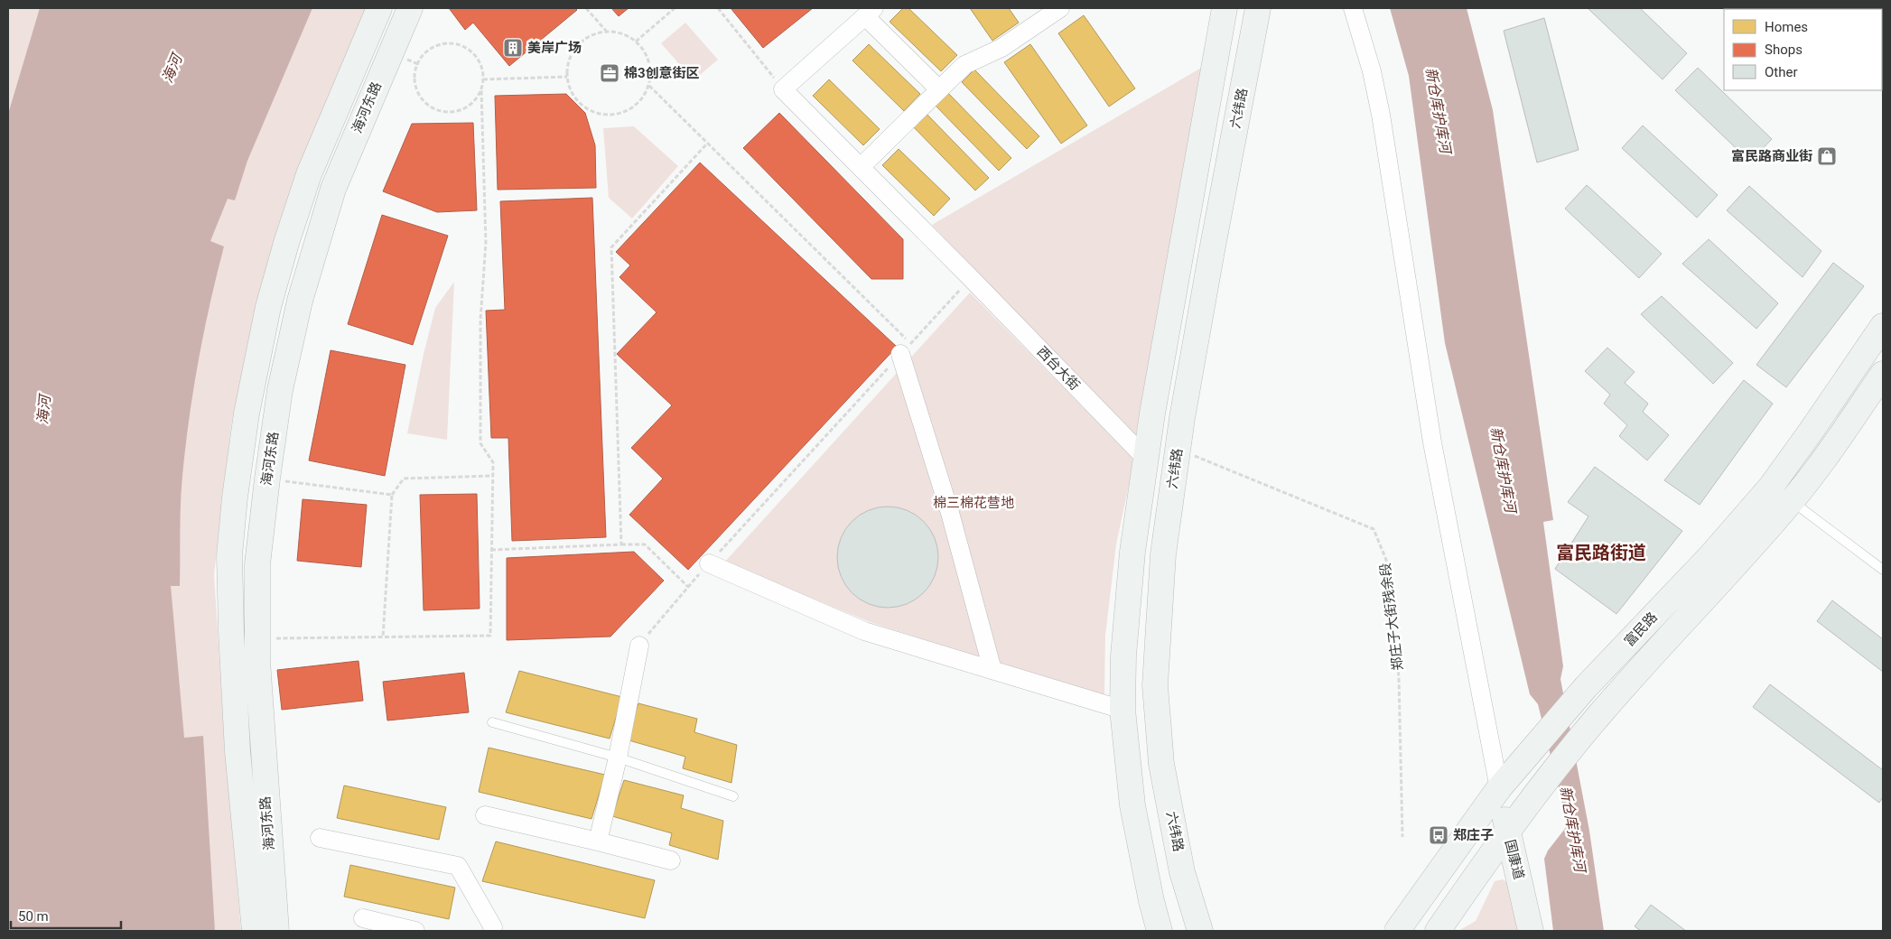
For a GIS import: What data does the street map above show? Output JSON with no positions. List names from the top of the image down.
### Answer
{
  "streets": {
    "main road": [
      "海河东路",
      "六纬路",
      "富民路",
      "国康道"
    ],
    "street": ["西台大街"],
    "path": ["郑庄子大街残余段"]
  },
  "crossings": [
    ["六纬路", "郑庄子大街残余段"],
    ["富民路", "国康道"]
  ],
  "districts": ["富民路街道"],
  "water": ["海河", "新仓库护库河"],
  "parks": ["棉三棉花营地"],
  "places": {
    "building": ["美岸广场"],
    "office": ["棉3创意街区"],
    "shop": ["富民路商业街"],
    "bus stop": ["郑庄子"]
  },
  "legend": ["Homes", "Shops", "Other"],
  "scale_bar": "50 m"
}
